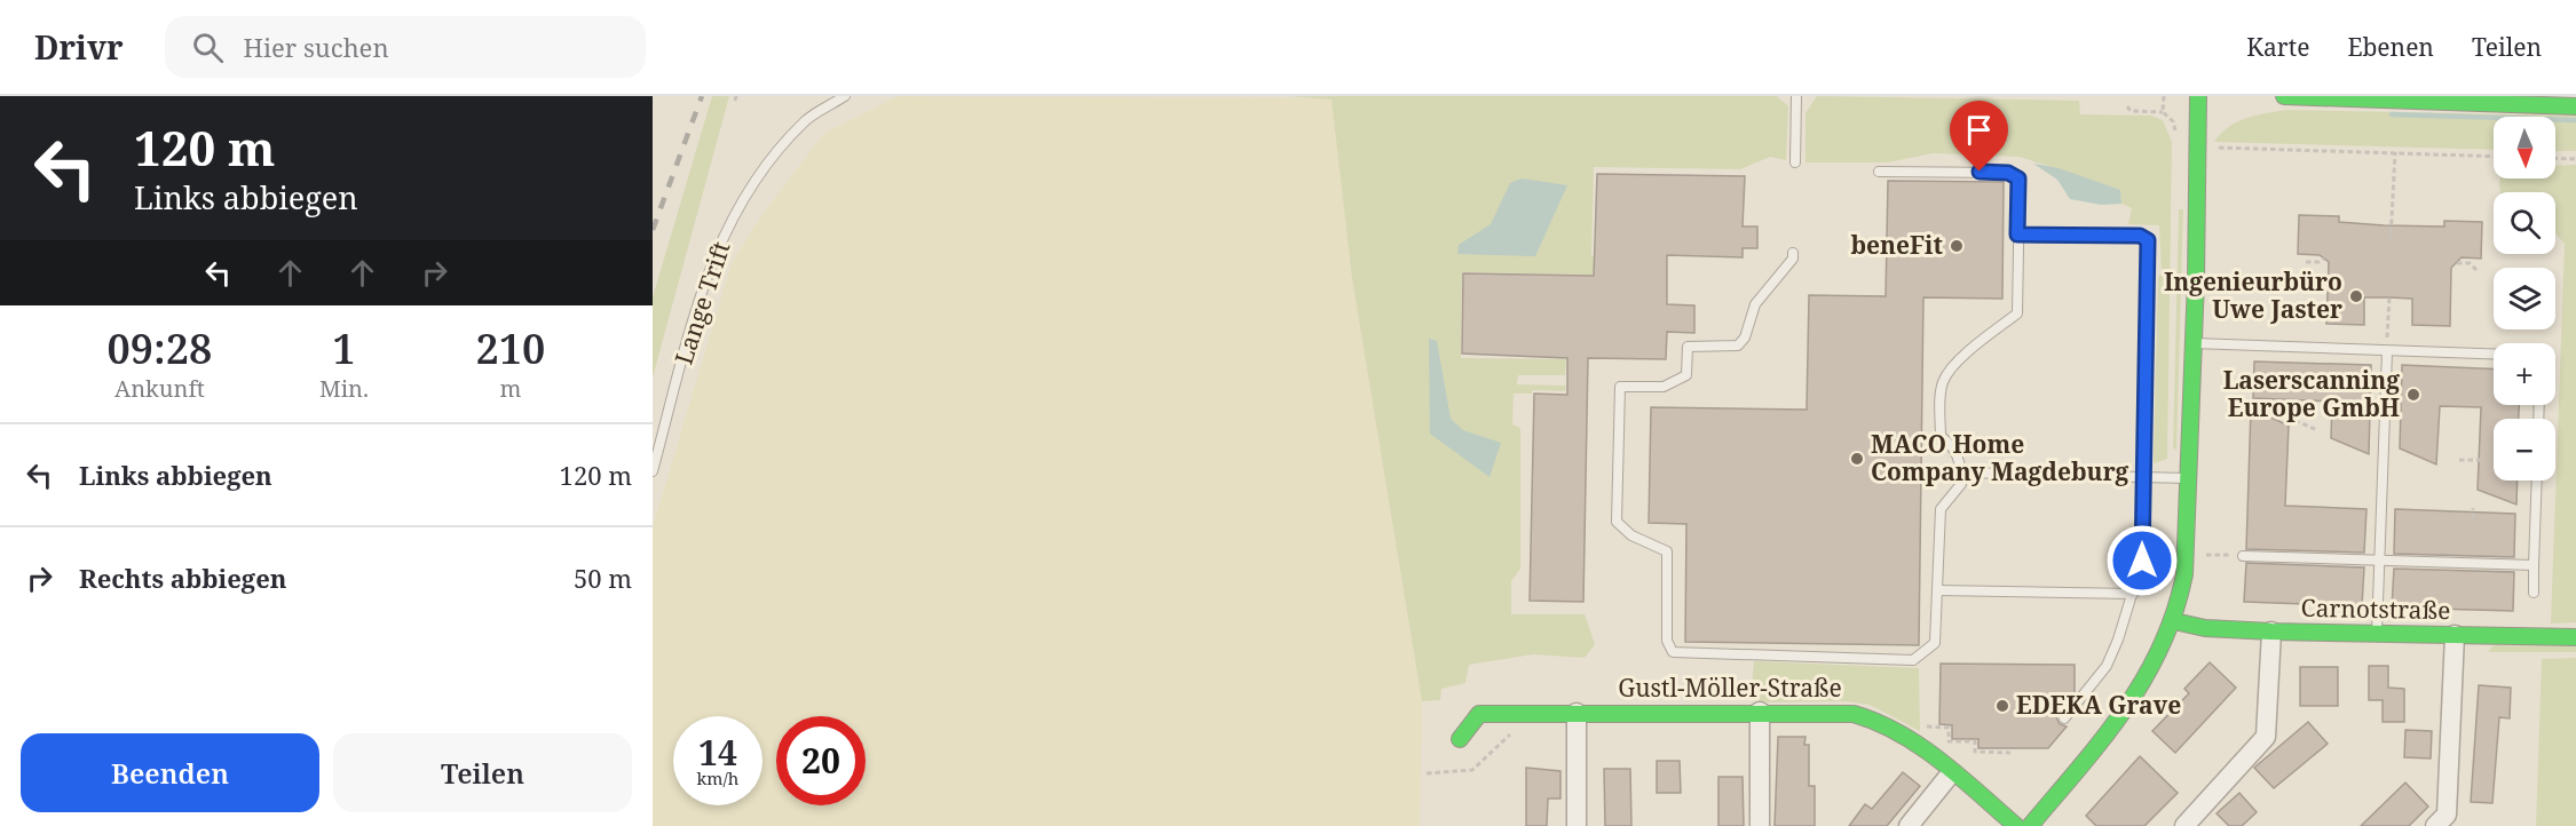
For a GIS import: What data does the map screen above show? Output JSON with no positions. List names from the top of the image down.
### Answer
{
  "streets": {
    "street": ["Carnotstraße", "Gustl-Möller-Straße"],
    "lane": ["Lange Trift"]
  },
  "places": [
    "beneFit",
    "Ingenieurbüro Uwe Jaster",
    "Laserscanning Europe GmbH",
    "MACO Home Company Magdeburg",
    "EDEKA Grave"
  ],
  "north": "bottom",
  "page": {
    "header": "Drivr",
    "search": "Hier suchen",
    "nav": ["Karte", "Ebenen", "Teilen"],
    "turn": ["120 m", "Links abbiegen"],
    "map_buttons": ["+", "−"],
    "eta": [
      "09:28",
      "Ankunft",
      "1",
      "Min.",
      "210",
      "m"
    ],
    "list": [
      {
        "name": "Links abbiegen",
        "value": "120 m"
      },
      {
        "name": "Rechts abbiegen",
        "value": "50 m"
      }
    ],
    "speed": "14 km/h",
    "limit": "20",
    "buttons": ["Beenden", "Teilen"]
  }
}
